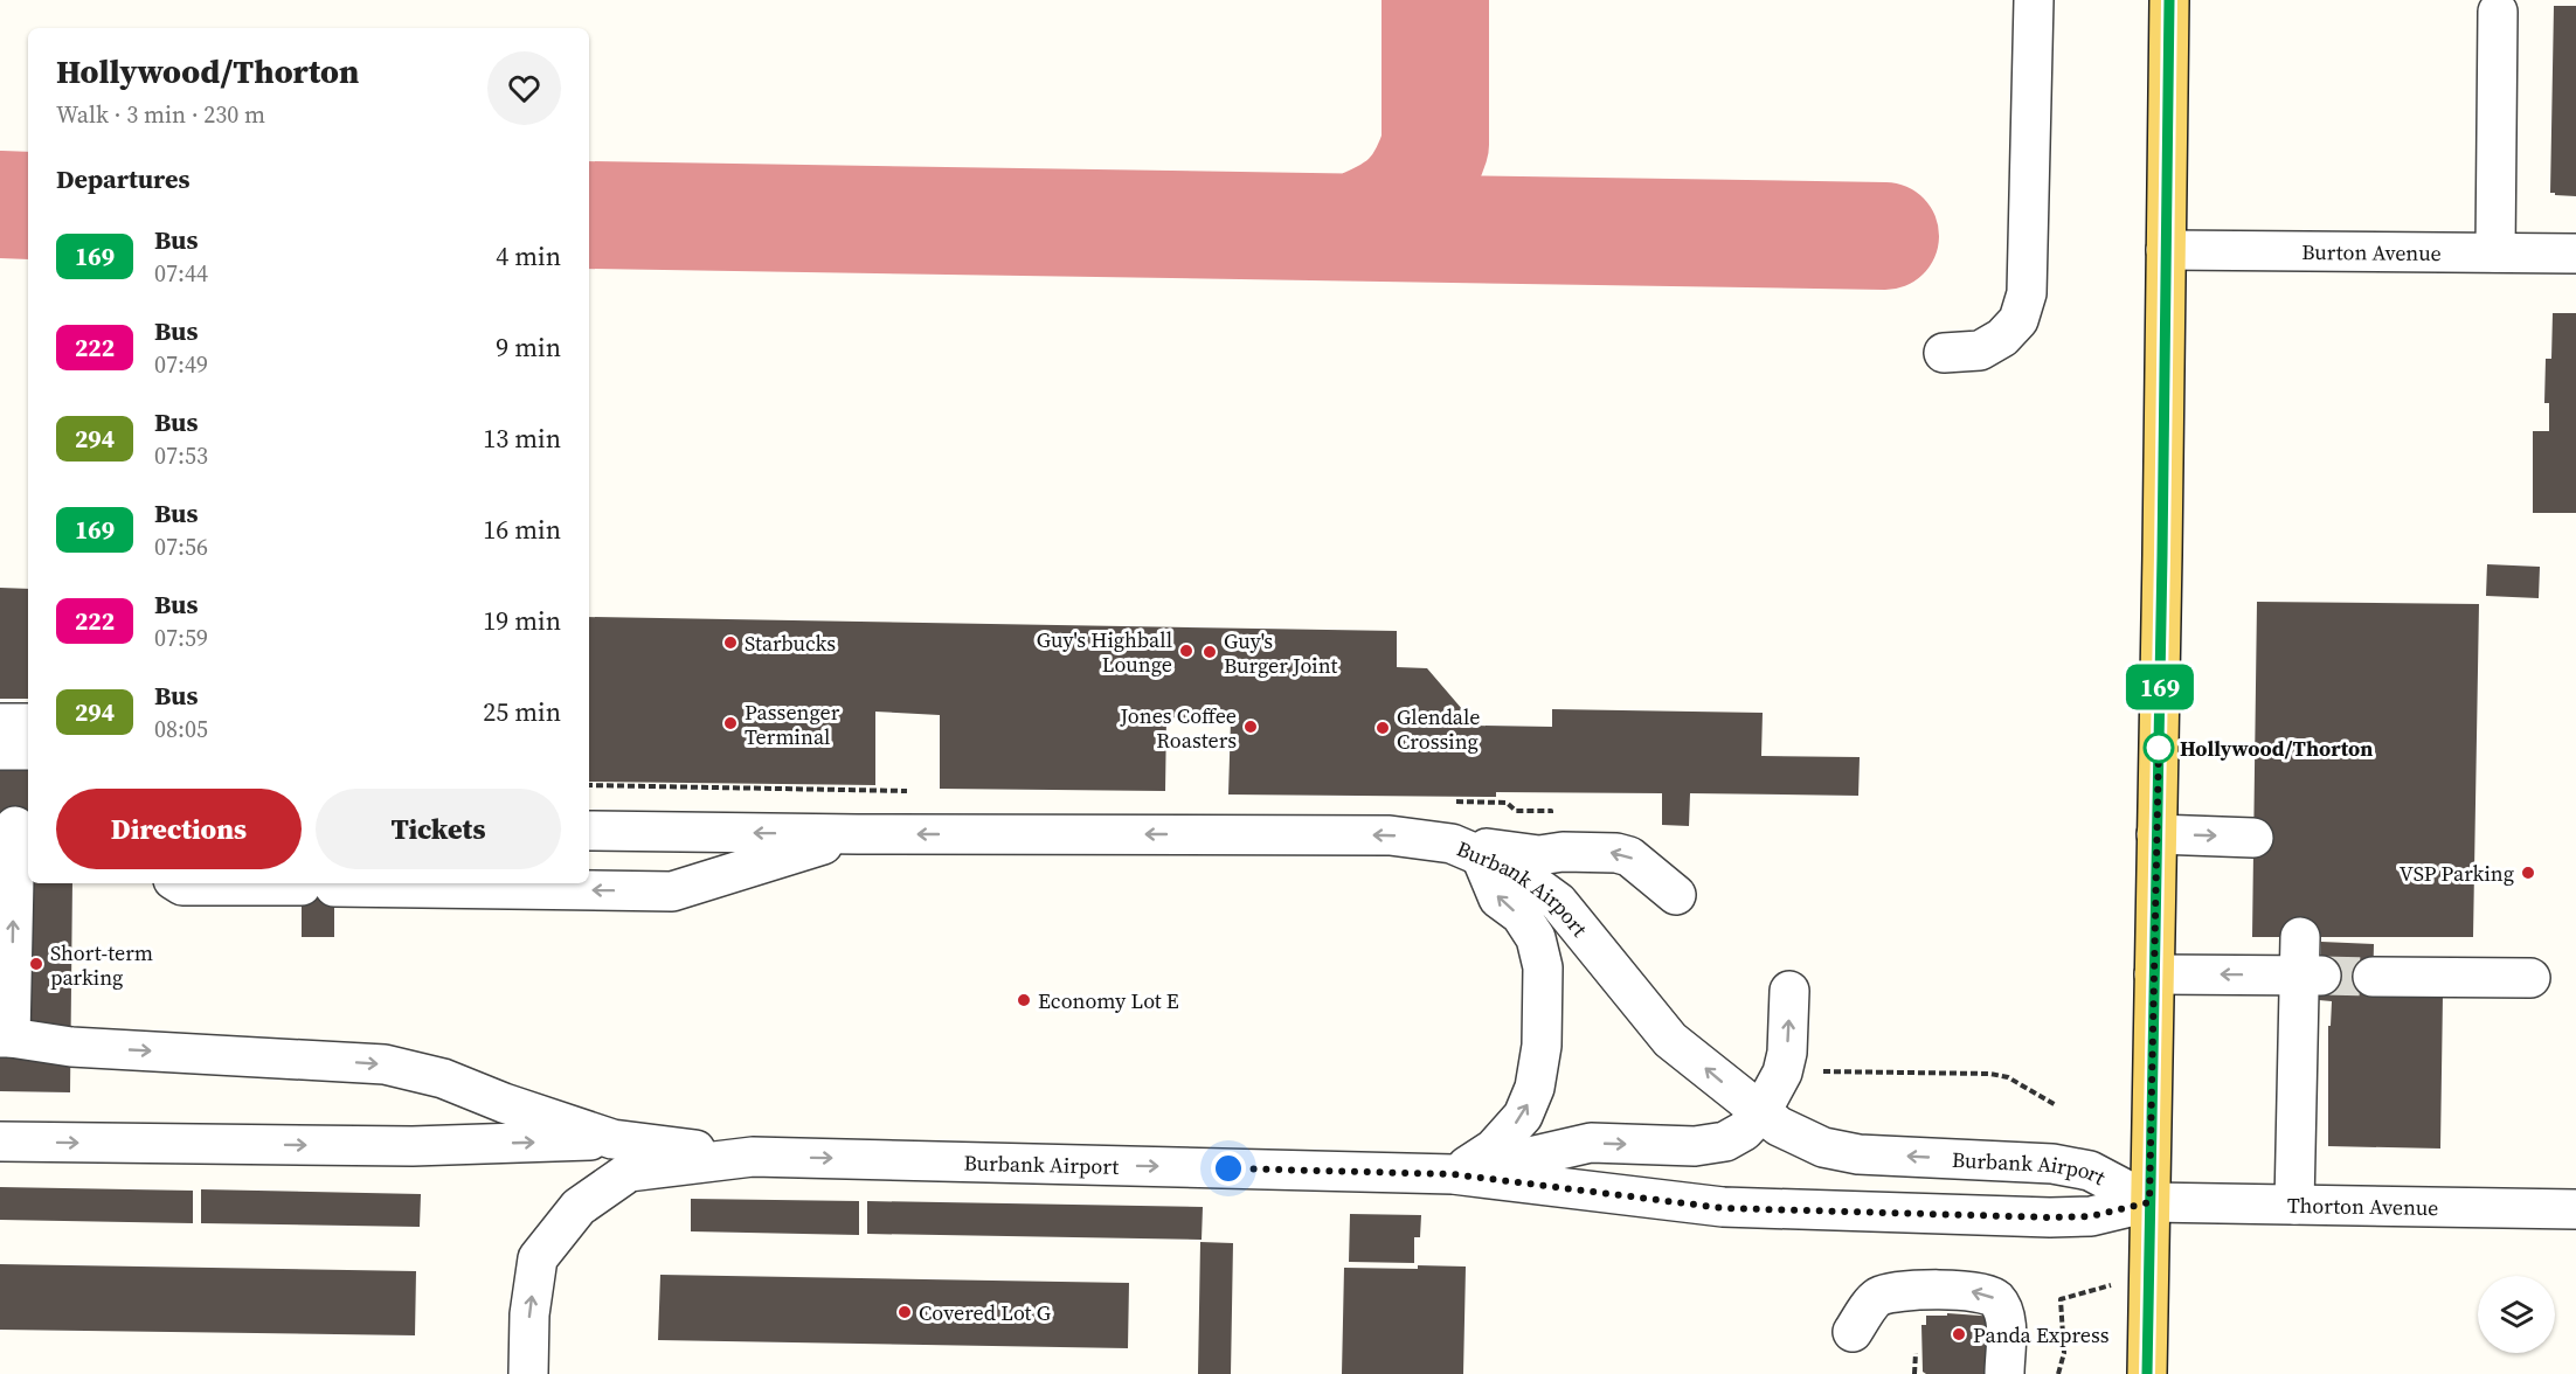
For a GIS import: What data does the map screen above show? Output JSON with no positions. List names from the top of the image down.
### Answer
{
  "streets": {
    "street": ["Burton Avenue", "Burbank Airport", "Thorton Avenue"]
  },
  "crossings": [
    ["Burbank Airport", "Thorton Avenue"]
  ],
  "places": [
    "Starbucks",
    "Guy's Highball Lounge",
    "Guy's Burger Joint",
    "Passenger Terminal",
    "Jones Coffee Roasters",
    "Glendale Crossing",
    "Hollywood/Thorton",
    "VSP Parking",
    "Short-term parking",
    "Economy Lot E",
    "Covered Lot G",
    "Panda Express"
  ],
  "lines": ["bus line 169"],
  "page": {
    "on_map": "169",
    "heading": [
      ["Hollywood/Thorton", "Walk · 3 min · 230 m"],
      "Departures"
    ],
    "list": [
      {
        "mark": "169",
        "name": "Bus",
        "note": "07:44",
        "value": "4 min"
      },
      {
        "mark": "222",
        "name": "Bus",
        "note": "07:49",
        "value": "9 min"
      },
      {
        "mark": "294",
        "name": "Bus",
        "note": "07:53",
        "value": "13 min"
      },
      {
        "mark": "169",
        "name": "Bus",
        "note": "07:56",
        "value": "16 min"
      },
      {
        "mark": "222",
        "name": "Bus",
        "note": "07:59",
        "value": "19 min"
      },
      {
        "mark": "294",
        "name": "Bus",
        "note": "08:05",
        "value": "25 min"
      }
    ],
    "buttons": ["Directions", "Tickets"]
  }
}
